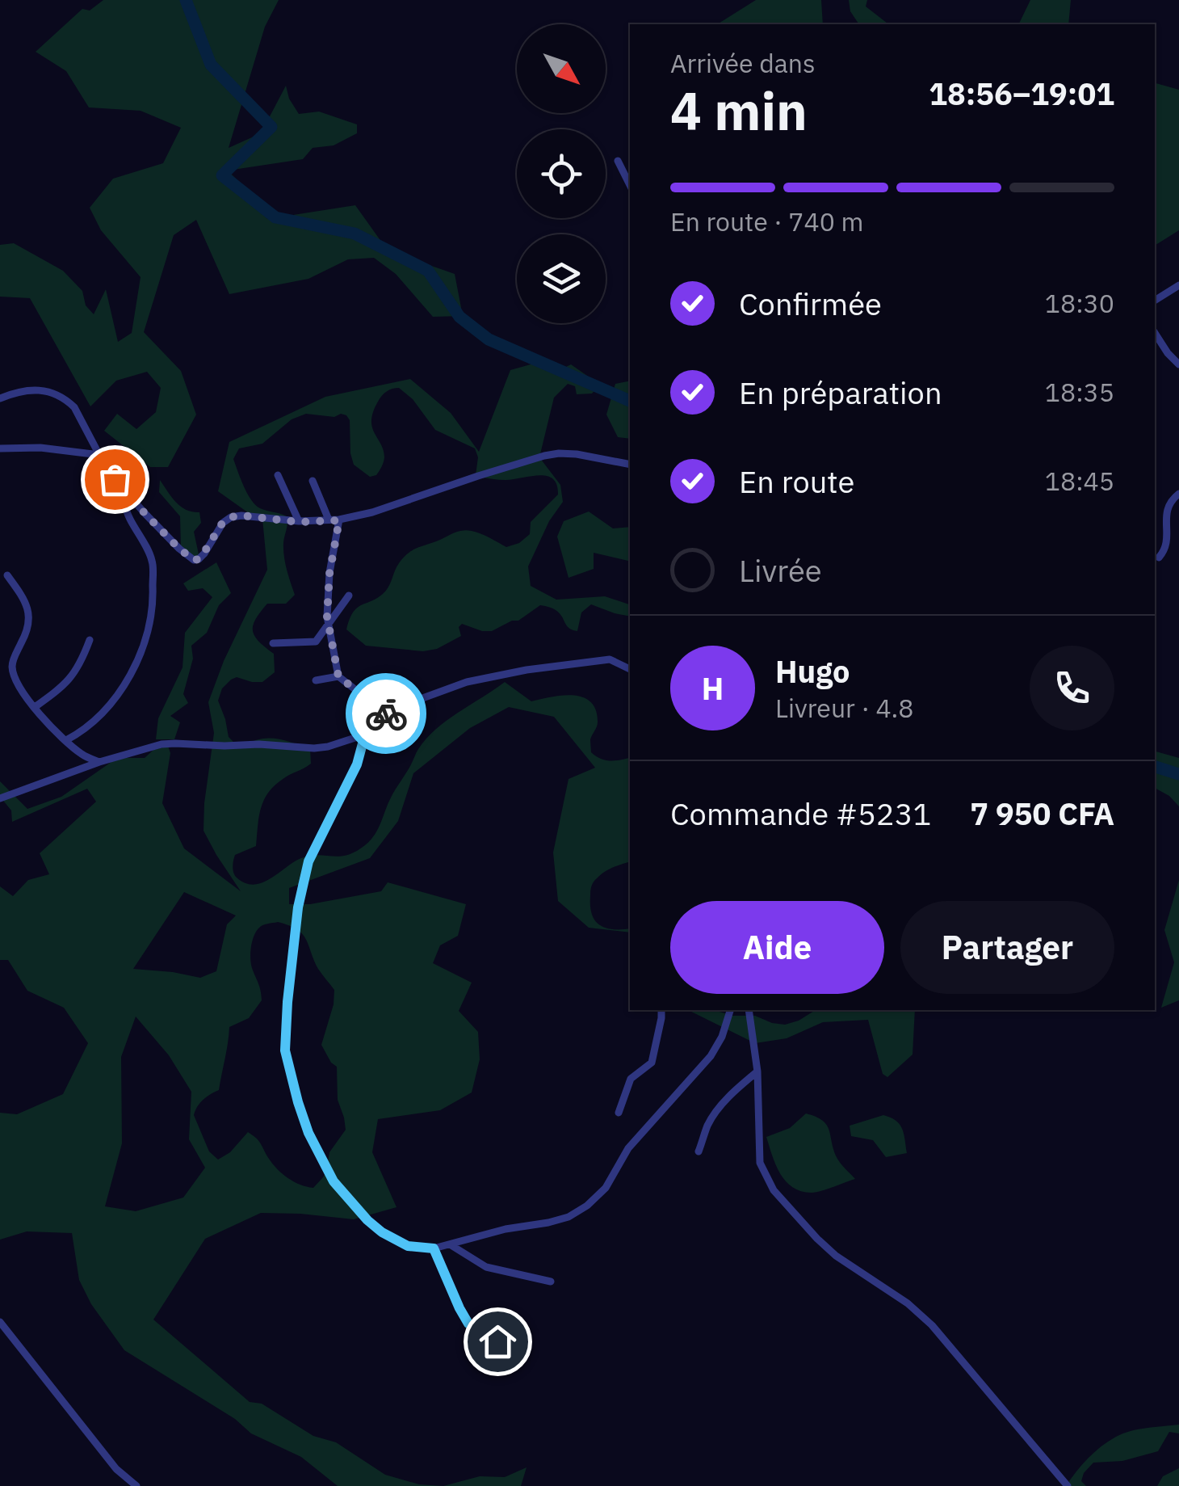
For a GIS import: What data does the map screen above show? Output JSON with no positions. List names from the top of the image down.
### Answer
{
  "north": "bottom right",
  "page": {
    "heading": ["4 min", "Arrivée dans", "18:56–19:01"],
    "panel": [
      "Hugo",
      "Livreur · 4.8",
      "Commande #5231",
      "7 950 CFA"
    ],
    "bar": "En route · 740 m",
    "list": [
      ["Confirmée", "18:30"],
      ["En préparation", "18:35"],
      ["En route", "18:45"],
      "Livrée"
    ],
    "round": "H",
    "buttons": ["Aide", "Partager"]
  }
}
